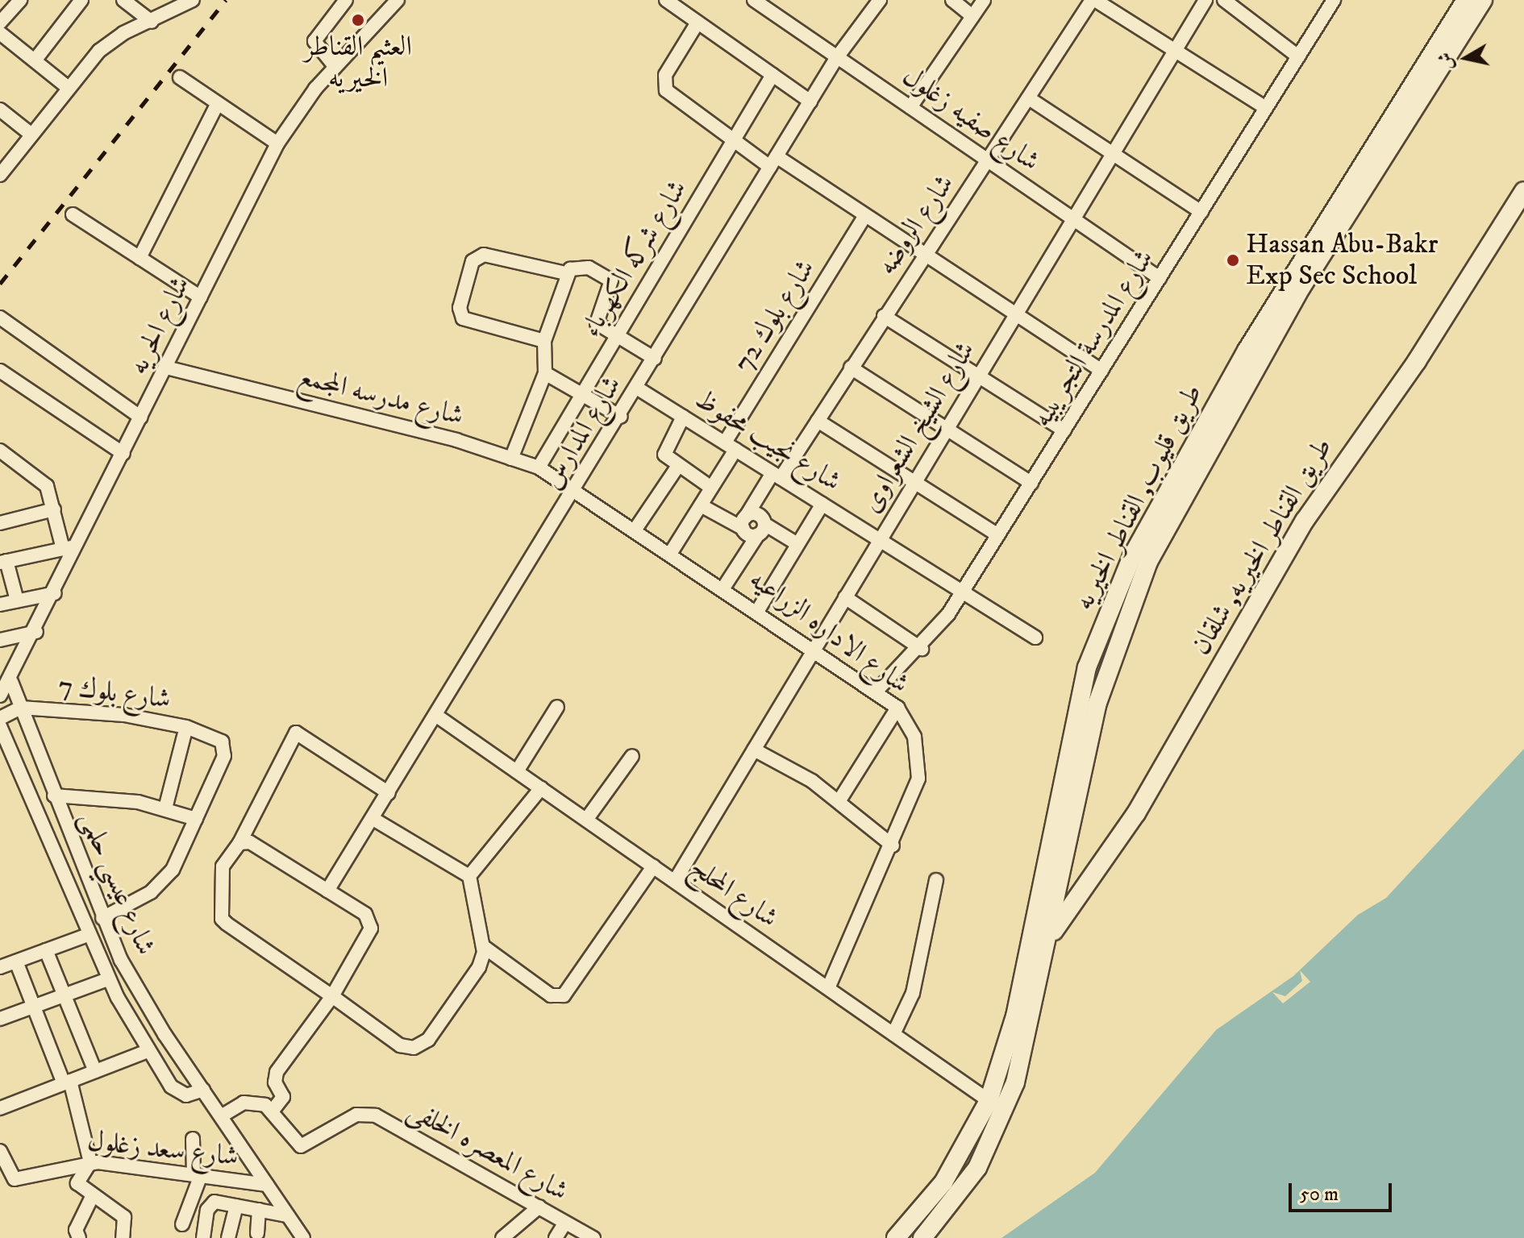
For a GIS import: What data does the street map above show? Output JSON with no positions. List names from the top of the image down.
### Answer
{
  "streets": {
    "main road": ["طريق قليوب, القناطر الخيريه", "طريق القناطر الخيريه, شلقان"],
    "street": [
      "شارع صفيه زغلول",
      "شارع الروضه",
      "شارع شركه الكهرباء",
      "شارع بلوك 72",
      "شارع الحريه",
      "شارع المدرسة التجريبيه",
      "شارع مدرسه المجمع",
      "شارع الشيخ الشعراوى",
      "شارع المدارس",
      "شارع نجيب محفوظ",
      "شارع الاداره الزراعيه",
      "شارع بلوك 7",
      "شارع عيسي حلمى",
      "شارع المحلج",
      "شارع سعد زغلول",
      "شارع المعصره الخلفى"
    ]
  },
  "crossings": [
    ["شارع صفيه زغلول", "شارع الروضه"],
    ["شارع صفيه زغلول", "شارع المدرسة التجريبيه"],
    ["شارع صفيه زغلول", "شارع الشيخ الشعراوى"],
    ["شارع صفيه زغلول", "شارع المدارس"],
    ["شارع الروضه", "شارع نجيب محفوظ"],
    ["شارع شركه الكهرباء", "شارع مدرسه المجمع"],
    ["شارع بلوك 72", "شارع نجيب محفوظ"],
    ["شارع بلوك 72", "شارع الاداره الزراعيه"],
    ["شارع الحريه", "شارع مدرسه المجمع"],
    ["شارع الحريه", "شارع عيسي حلمى"],
    ["شارع المدرسة التجريبيه", "شارع نجيب محفوظ"],
    ["شارع المدرسة التجريبيه", "شارع الاداره الزراعيه"],
    ["شارع مدرسه المجمع", "شارع المدارس"],
    ["شارع مدرسه المجمع", "شارع الاداره الزراعيه"],
    ["شارع الشيخ الشعراوى", "شارع نجيب محفوظ"],
    ["شارع الشيخ الشعراوى", "شارع الاداره الزراعيه"],
    ["شارع الشيخ الشعراوى", "شارع المحلج"],
    ["شارع المدارس", "شارع نجيب محفوظ"],
    ["شارع المدارس", "شارع الاداره الزراعيه"],
    ["شارع المدارس", "شارع المحلج"],
    ["طريق قليوب, القناطر الخيريه", "طريق القناطر الخيريه, شلقان"],
    ["طريق قليوب, القناطر الخيريه", "شارع المحلج"],
    ["شارع الاداره الزراعيه", "شارع المحلج"],
    ["شارع بلوك 7", "شارع عيسي حلمى"],
    ["شارع عيسي حلمى", "شارع سعد زغلول"]
  ],
  "places": ["العثيم القناطر الخيريه", "Hassan Abu-Bakr Exp Sec School"],
  "scale_bar": "50 m",
  "north": "left"
}
